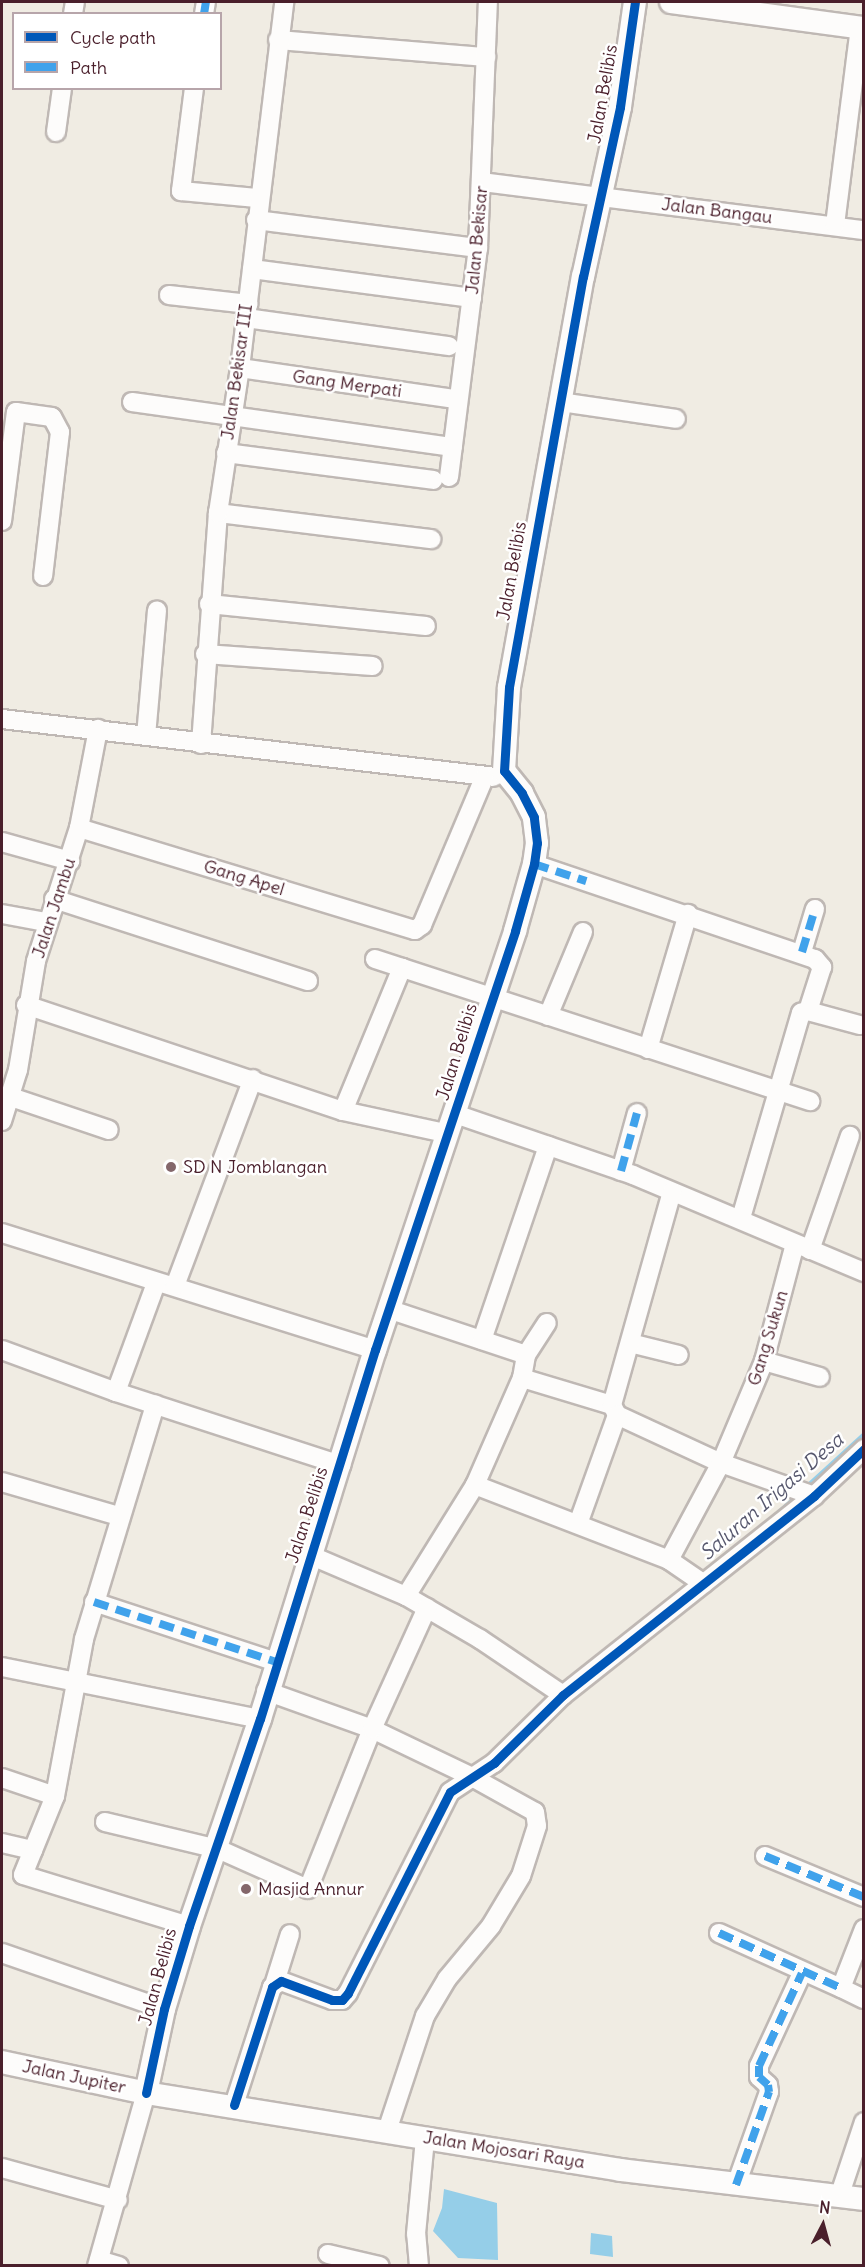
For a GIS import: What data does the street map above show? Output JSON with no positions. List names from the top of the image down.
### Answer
{
  "streets": {
    "street": [
      "Jalan Belibis",
      "Jalan Bangau",
      "Jalan Bekisar",
      "Jalan Bekisar III",
      "Gang Merpati",
      "Gang Apel",
      "Jalan Jambu",
      "Gang Sukun",
      "Jalan Jupiter",
      "Jalan Mojosari Raya"
    ]
  },
  "crossings": [
    ["Jalan Belibis", "Jalan Bangau"],
    ["Jalan Belibis", "Gang Apel"],
    ["Jalan Belibis", "Jalan Jupiter"],
    ["Jalan Belibis", "Jalan Mojosari Raya"],
    ["Jalan Bangau", "Jalan Bekisar"],
    ["Jalan Bekisar", "Jalan Bekisar III"],
    ["Jalan Bekisar III", "Gang Merpati"],
    ["Gang Apel", "Jalan Jambu"],
    ["Jalan Jupiter", "Jalan Mojosari Raya"]
  ],
  "water": ["Saluran Irigasi Desa"],
  "places": ["SD N Jomblangan", "Masjid Annur"],
  "legend": ["Cycle path", "Path"],
  "north": "top"
}
